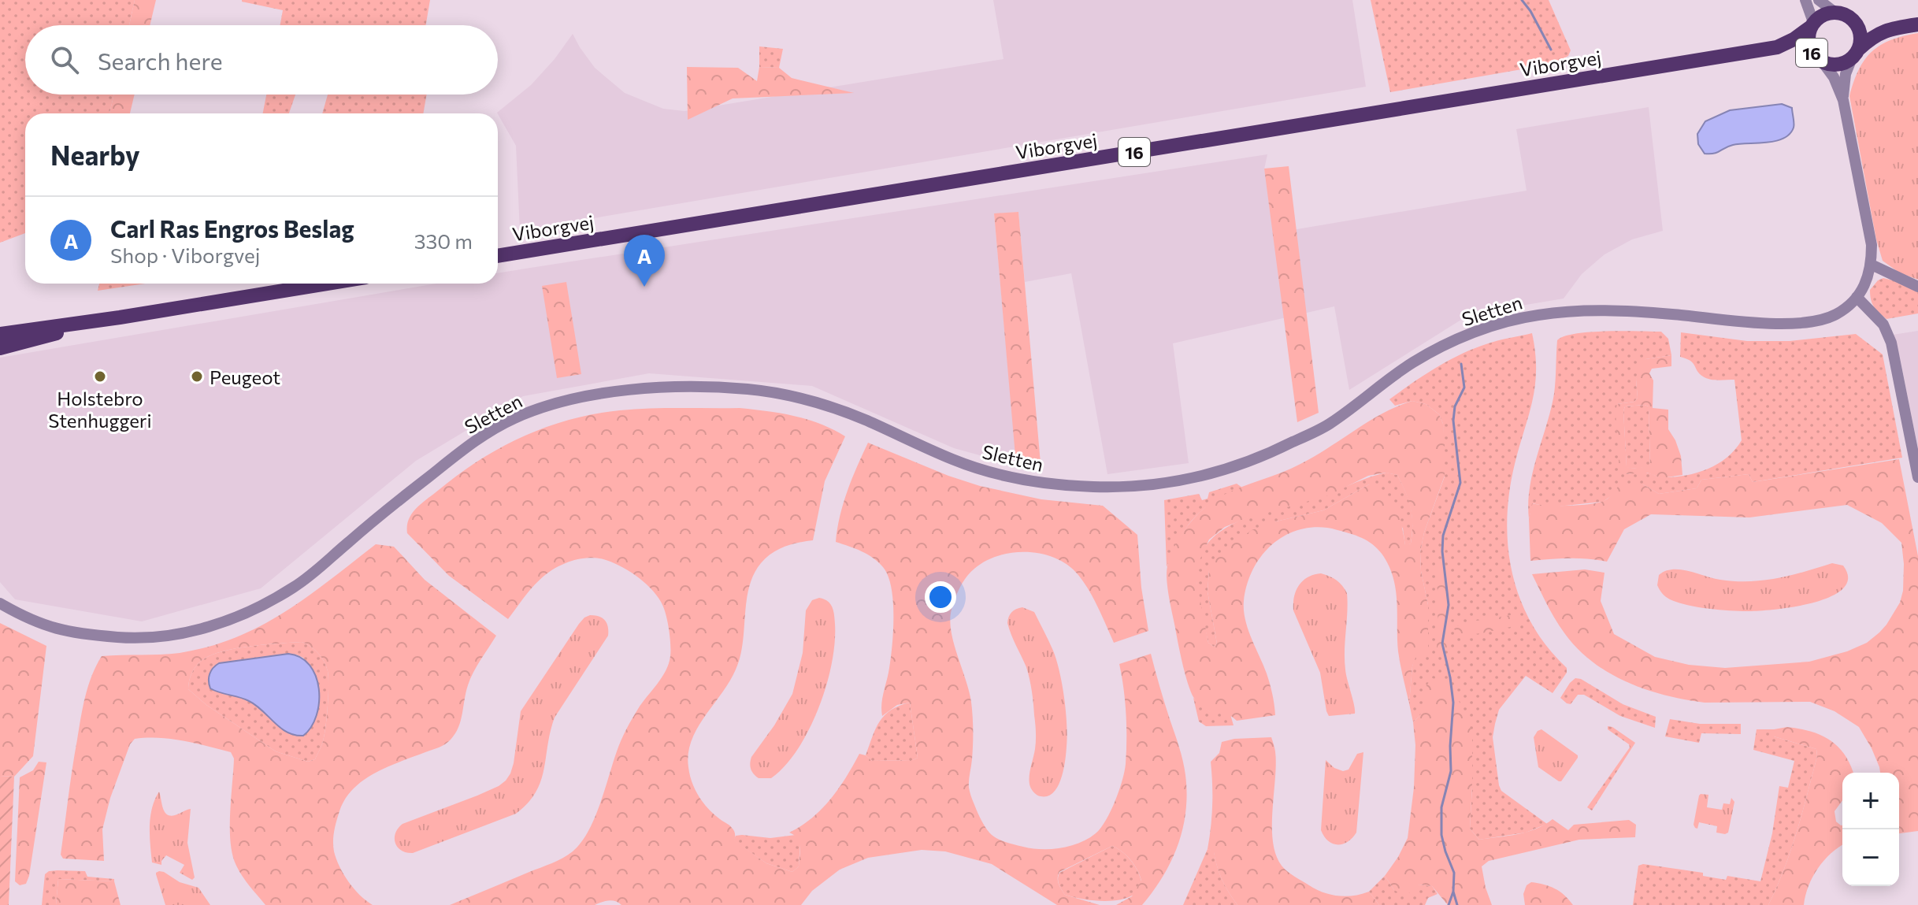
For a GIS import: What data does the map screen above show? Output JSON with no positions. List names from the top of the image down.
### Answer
{
  "streets": {
    "main road": ["16", "Viborgvej"],
    "street": ["Sletten"]
  },
  "crossings": [
    ["16", "Viborgvej"],
    ["16", "Sletten"],
    ["Viborgvej", "Sletten"]
  ],
  "places": ["Holstebro Stenhuggeri", "Peugeot"],
  "page": {
    "search": "Search here",
    "heading": "Nearby",
    "list": [
      {
        "mark": "A",
        "name": "Carl Ras Engros Beslag",
        "note": "Shop · Viborgvej",
        "value": "330 m"
      }
    ],
    "pins": "A",
    "map_buttons": ["+", "−"]
  }
}
